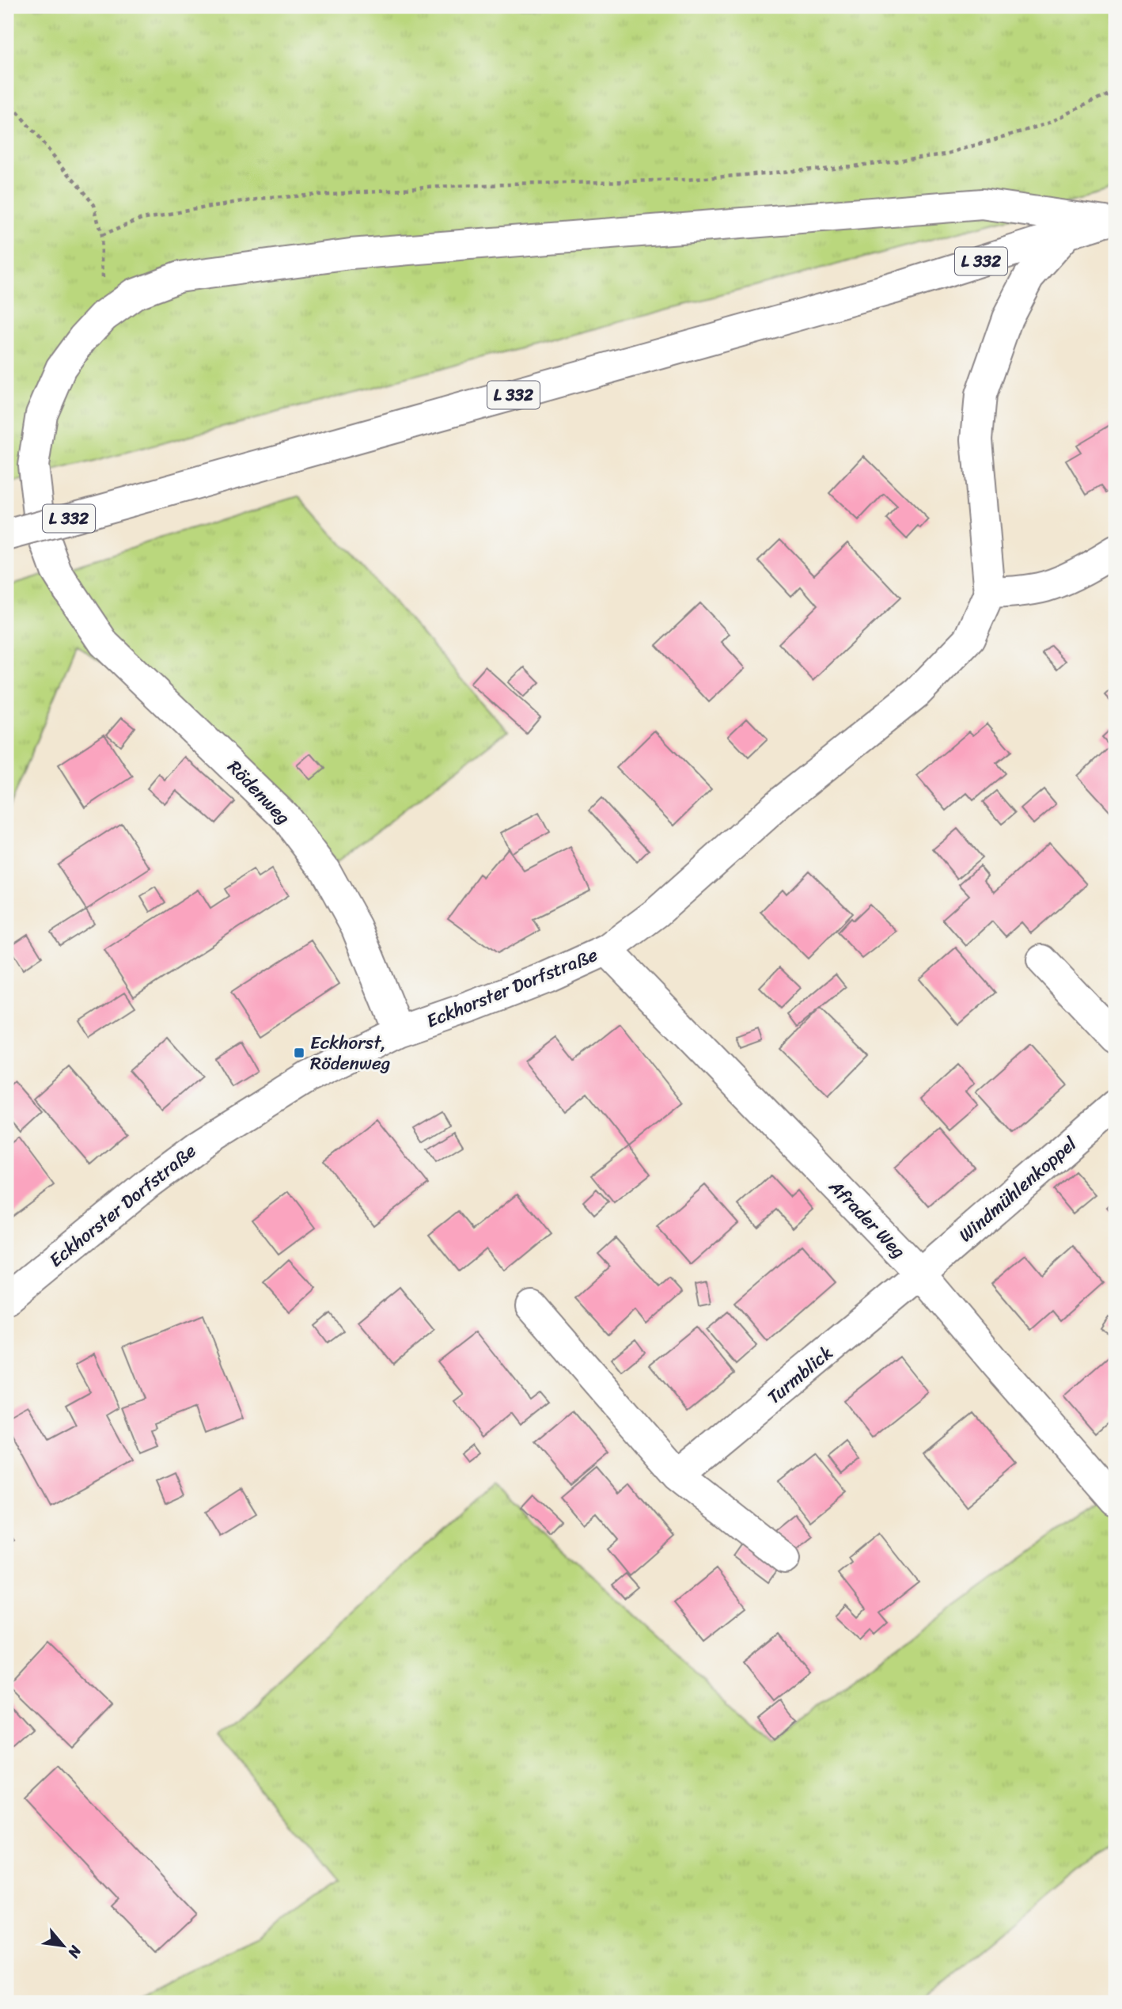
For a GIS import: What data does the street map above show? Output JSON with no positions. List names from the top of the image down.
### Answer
{
  "streets": {
    "street": [
      "L 332",
      "Rödenweg",
      "Eckhorster Dorfstraße",
      "Windmühlenkoppel",
      "Afrader Weg",
      "Turmblick"
    ]
  },
  "crossings": [
    ["L 332", "Rödenweg"],
    ["Rödenweg", "Eckhorster Dorfstraße"],
    ["Eckhorster Dorfstraße", "Afrader Weg"],
    ["Windmühlenkoppel", "Afrader Weg"],
    ["Windmühlenkoppel", "Turmblick"],
    ["Afrader Weg", "Turmblick"]
  ],
  "places": {
    "transit": ["Eckhorst, Rödenweg"]
  },
  "north": "bottom right"
}
